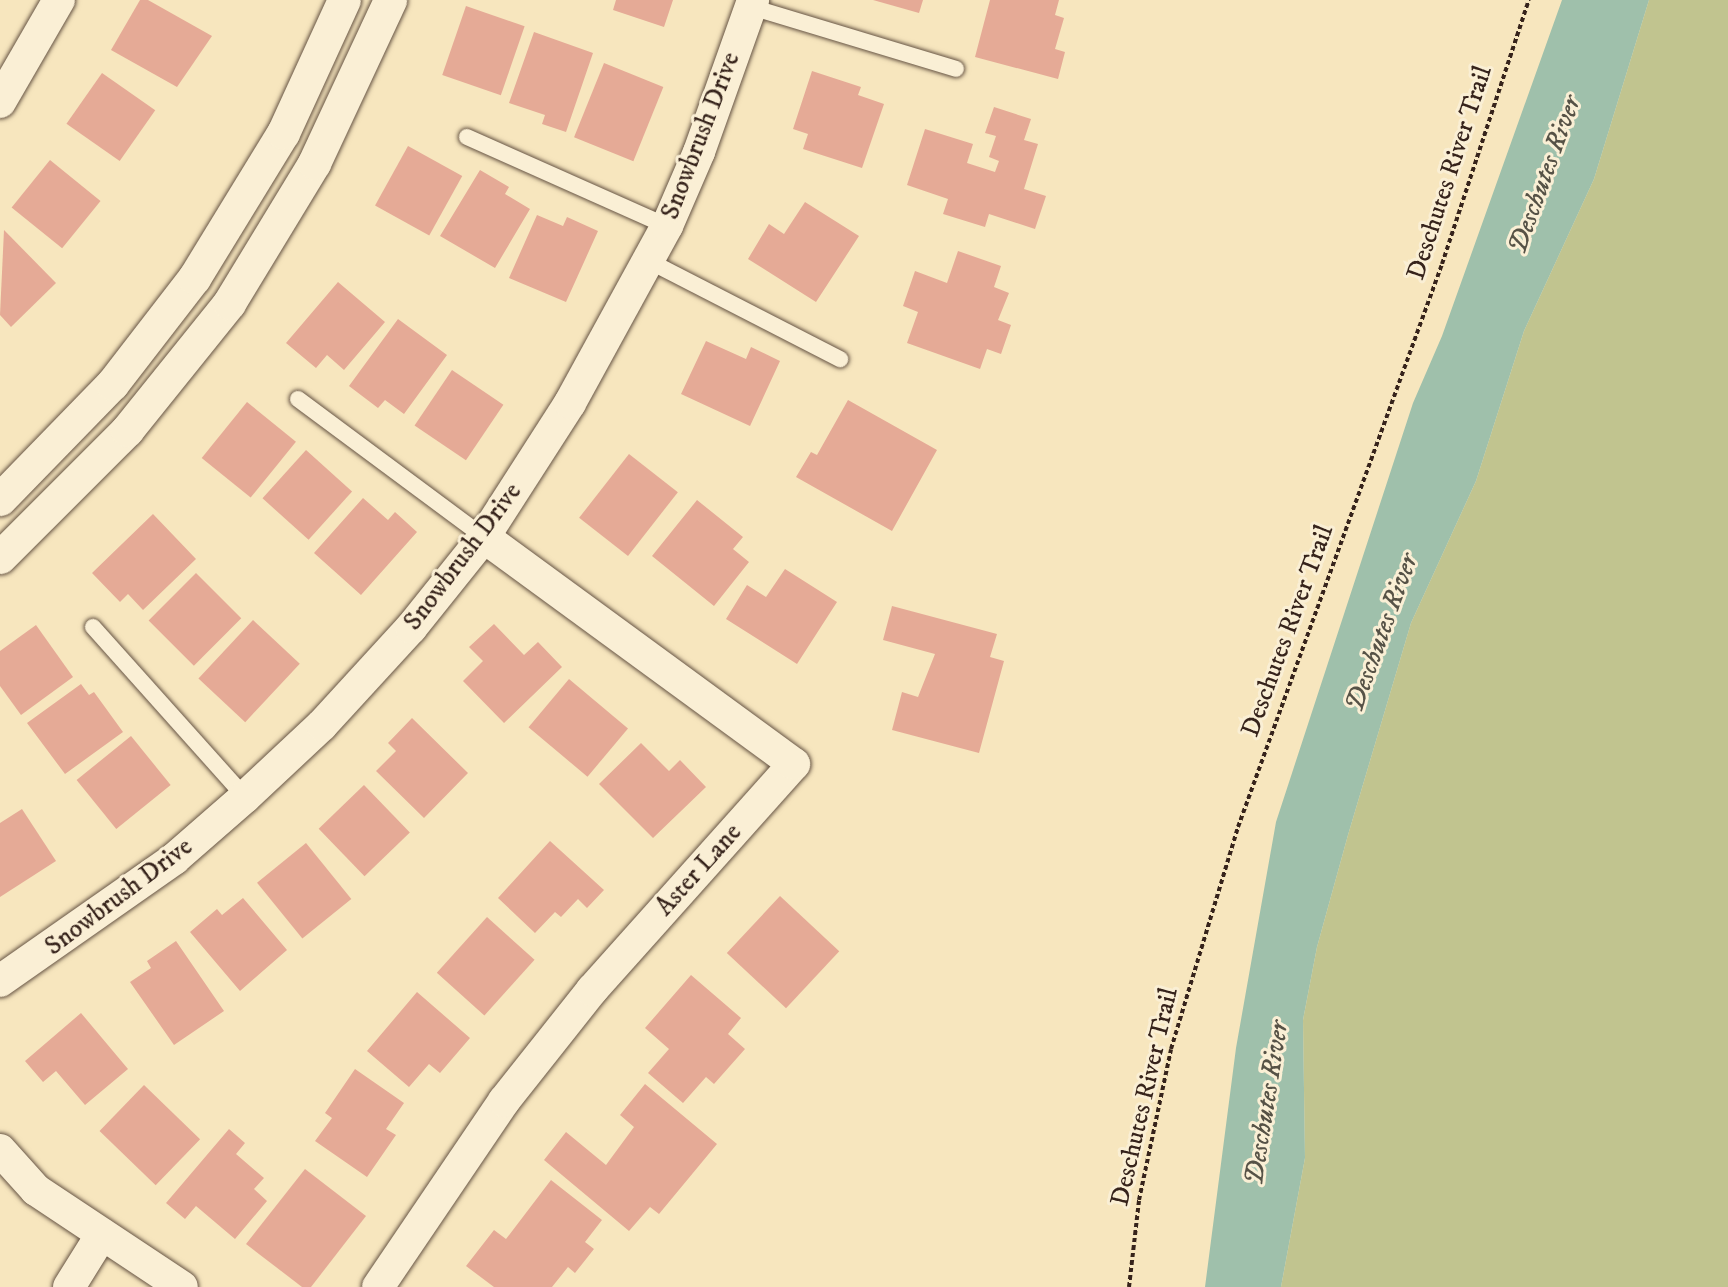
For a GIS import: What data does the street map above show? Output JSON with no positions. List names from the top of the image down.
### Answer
{
  "streets": {
    "street": ["Snowbrush Drive", "Aster Lane"],
    "path": ["Deschutes River Trail"]
  },
  "crossings": [
    ["Snowbrush Drive", "Aster Lane"]
  ],
  "water": ["Deschutes River"]
}
